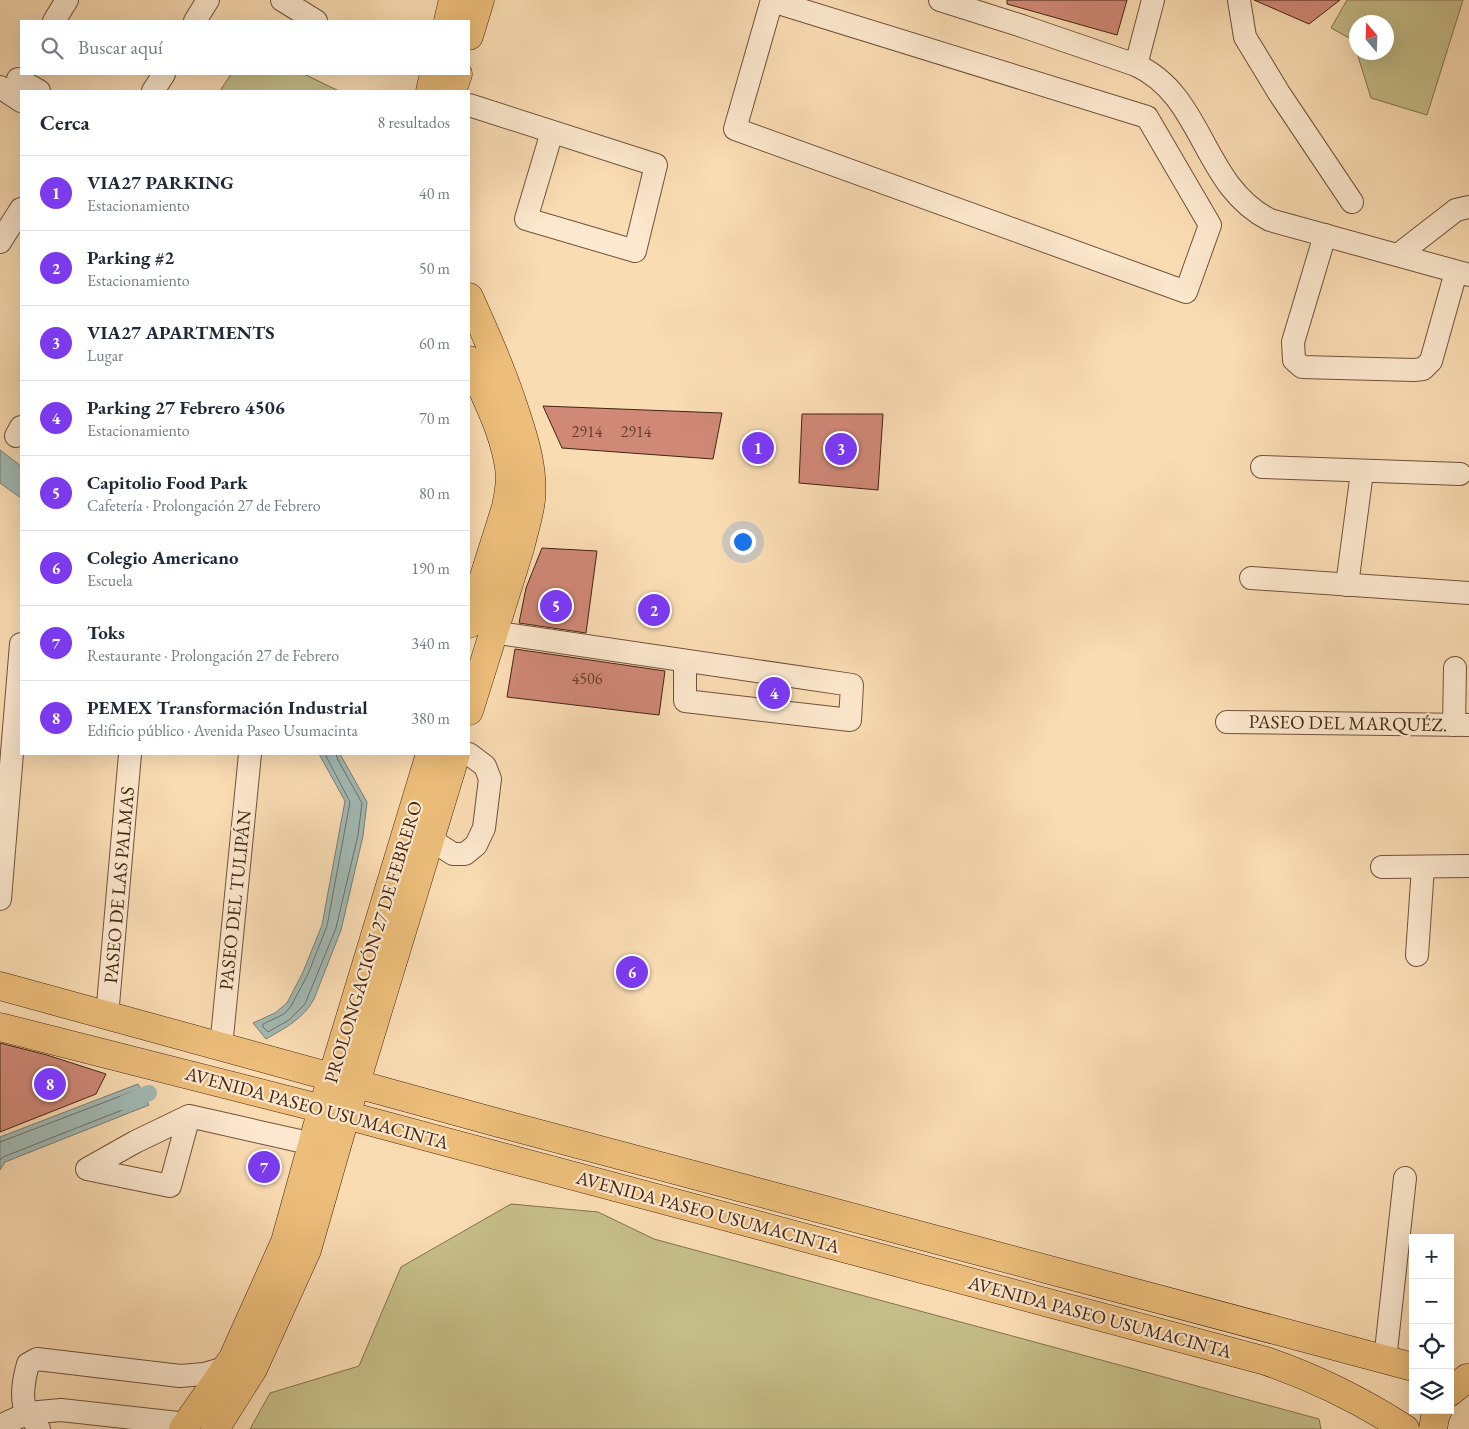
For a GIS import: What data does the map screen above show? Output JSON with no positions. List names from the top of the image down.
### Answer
{
  "streets": {
    "main road": ["PROLONGACIÓN 27 DE FEBRERO", "AVENIDA PASEO USUMACINTA"],
    "street": ["PASEO DEL MARQUÉZ.", "PASEO DE LAS PALMAS", "PASEO DEL TULIPÁN"]
  },
  "crossings": [
    ["PASEO DE LAS PALMAS", "AVENIDA PASEO USUMACINTA"],
    ["PASEO DEL TULIPÁN", "AVENIDA PASEO USUMACINTA"],
    ["PROLONGACIÓN 27 DE FEBRERO", "AVENIDA PASEO USUMACINTA"]
  ],
  "house_numbers": ["2914", "2914", "4506"],
  "north": "top",
  "page": {
    "search": "Buscar aquí",
    "heading": ["Cerca", "8 resultados"],
    "list": [
      {
        "mark": "1",
        "name": "VIA27 PARKING",
        "note": "Estacionamiento",
        "value": "40 m"
      },
      {
        "mark": "2",
        "name": "Parking #2",
        "note": "Estacionamiento",
        "value": "50 m"
      },
      {
        "mark": "3",
        "name": "VIA27 APARTMENTS",
        "note": "Lugar",
        "value": "60 m"
      },
      {
        "mark": "4",
        "name": "Parking 27 Febrero 4506",
        "note": "Estacionamiento",
        "value": "70 m"
      },
      {
        "mark": "5",
        "name": "Capitolio Food Park",
        "note": "Cafetería · Prolongación 27 de Febrero",
        "value": "80 m"
      },
      {
        "mark": "6",
        "name": "Colegio Americano",
        "note": "Escuela",
        "value": "190 m"
      },
      {
        "mark": "7",
        "name": "Toks",
        "note": "Restaurante · Prolongación 27 de Febrero",
        "value": "340 m"
      },
      {
        "mark": "8",
        "name": "PEMEX Transformación Industrial",
        "note": "Edificio público · Avenida Paseo Usumacinta",
        "value": "380 m"
      }
    ],
    "pins": [
      "1",
      "3",
      "5",
      "2",
      "4",
      "6",
      "8",
      "7"
    ],
    "map_buttons": ["+", "−"]
  }
}
